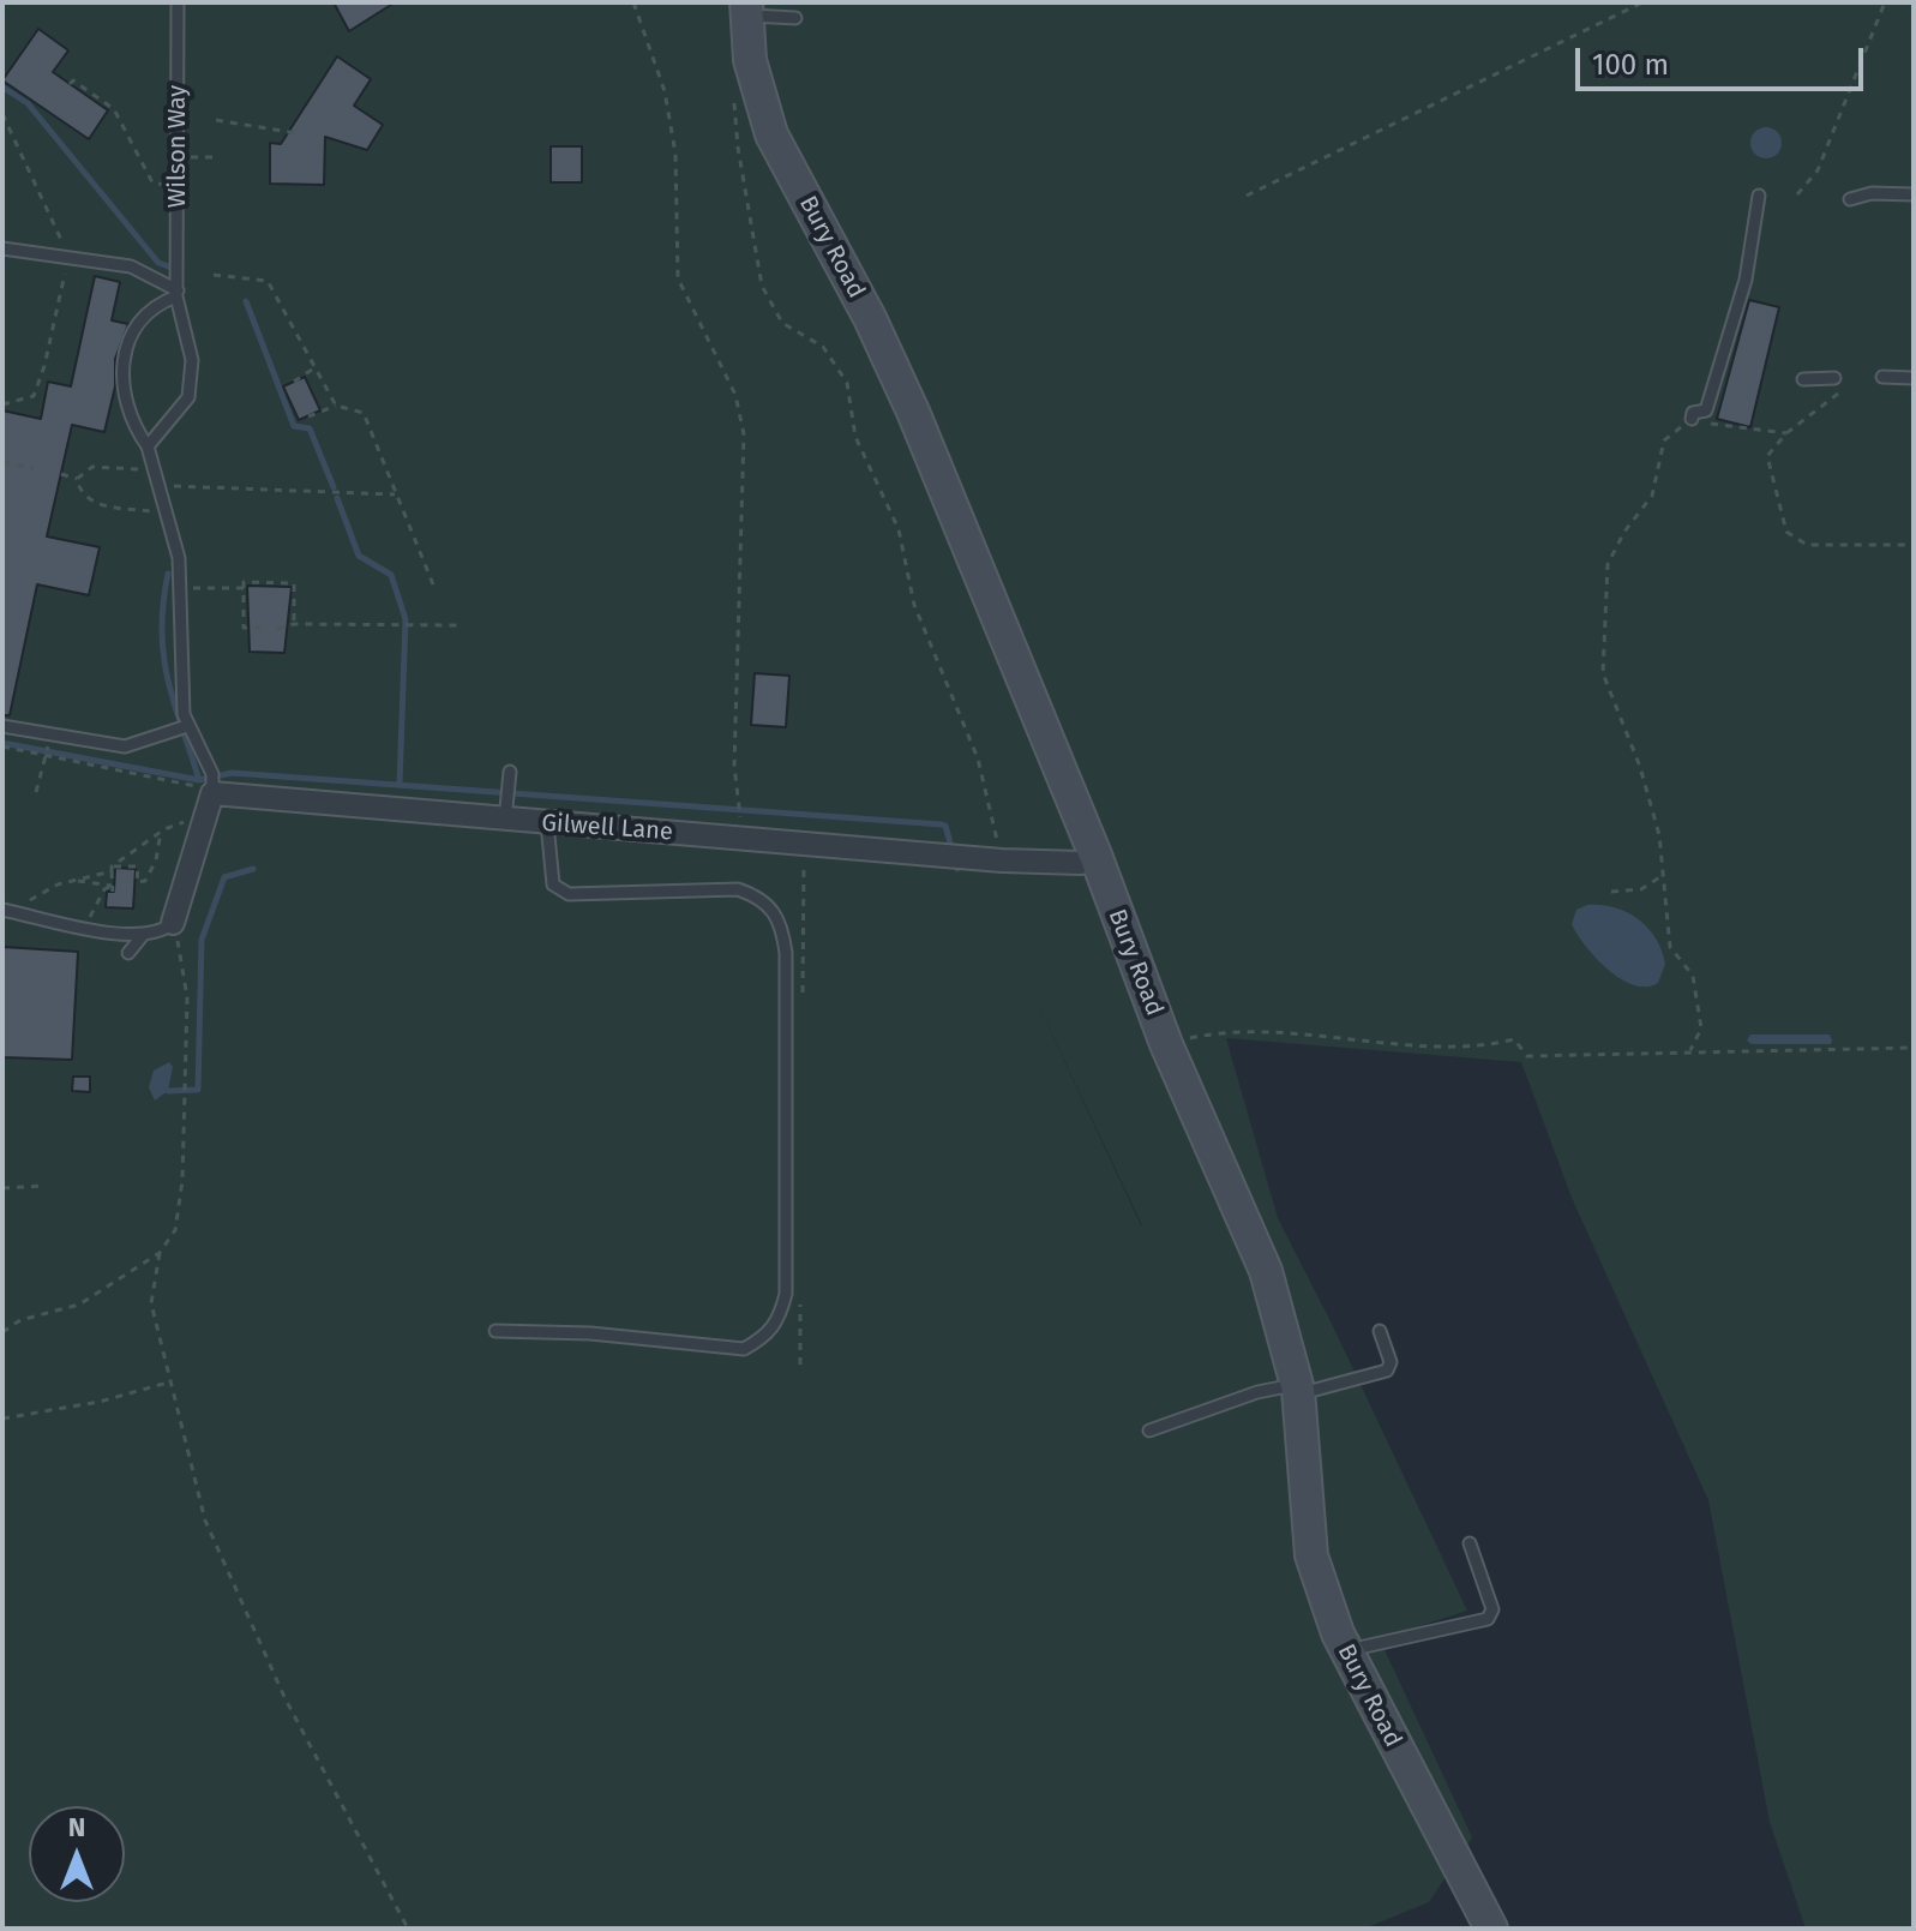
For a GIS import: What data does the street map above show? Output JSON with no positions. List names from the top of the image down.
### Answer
{
  "streets": {
    "street": ["Bury Road", "Gilwell Lane"],
    "lane": ["Wilson Way"]
  },
  "crossings": [
    ["Bury Road", "Gilwell Lane"]
  ],
  "scale_bar": "100 m",
  "north": "top"
}
